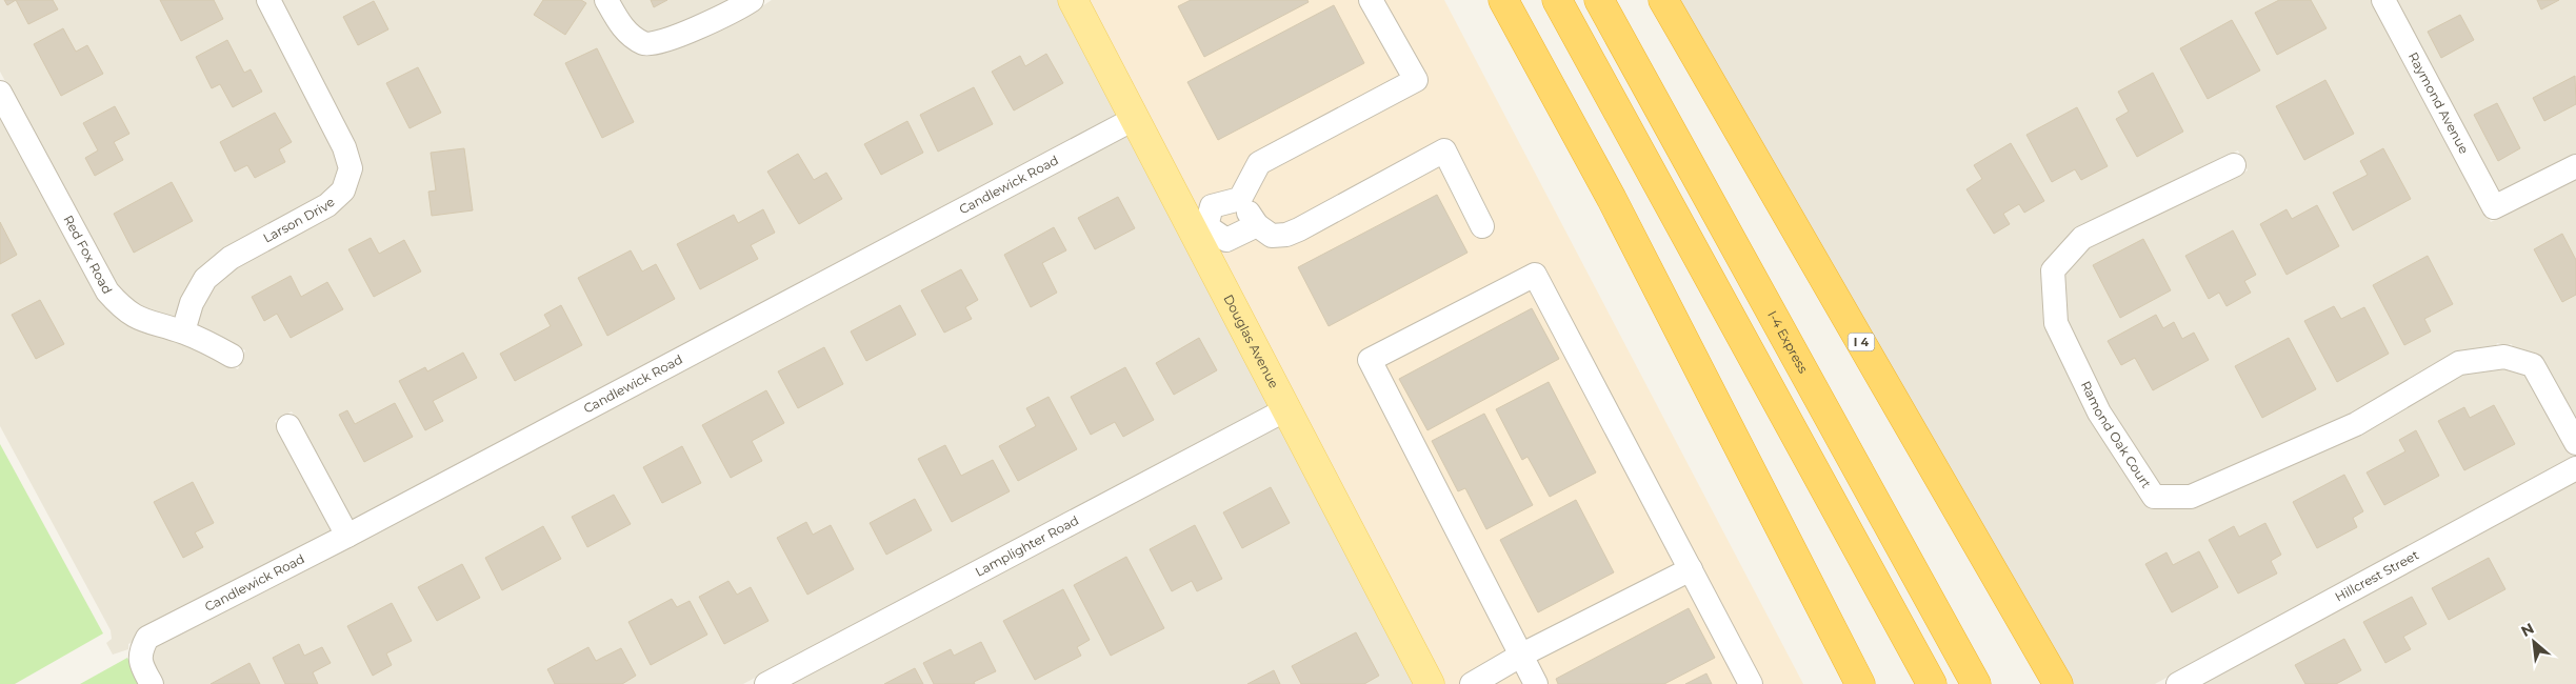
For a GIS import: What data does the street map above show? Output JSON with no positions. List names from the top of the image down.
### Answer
{
  "streets": {
    "highway": ["I-4 Express", "I 4"],
    "main road": ["Douglas Avenue"],
    "street": [
      "Raymond Avenue",
      "Candlewick Road",
      "Larson Drive",
      "Red Fox Road",
      "Ramond Oak Court",
      "Lamplighter Road",
      "Hillcrest Street"
    ]
  },
  "crossings": [
    ["Candlewick Road", "Douglas Avenue"],
    ["Larson Drive", "Red Fox Road"],
    ["Douglas Avenue", "Lamplighter Road"]
  ],
  "north": "top left"
}
